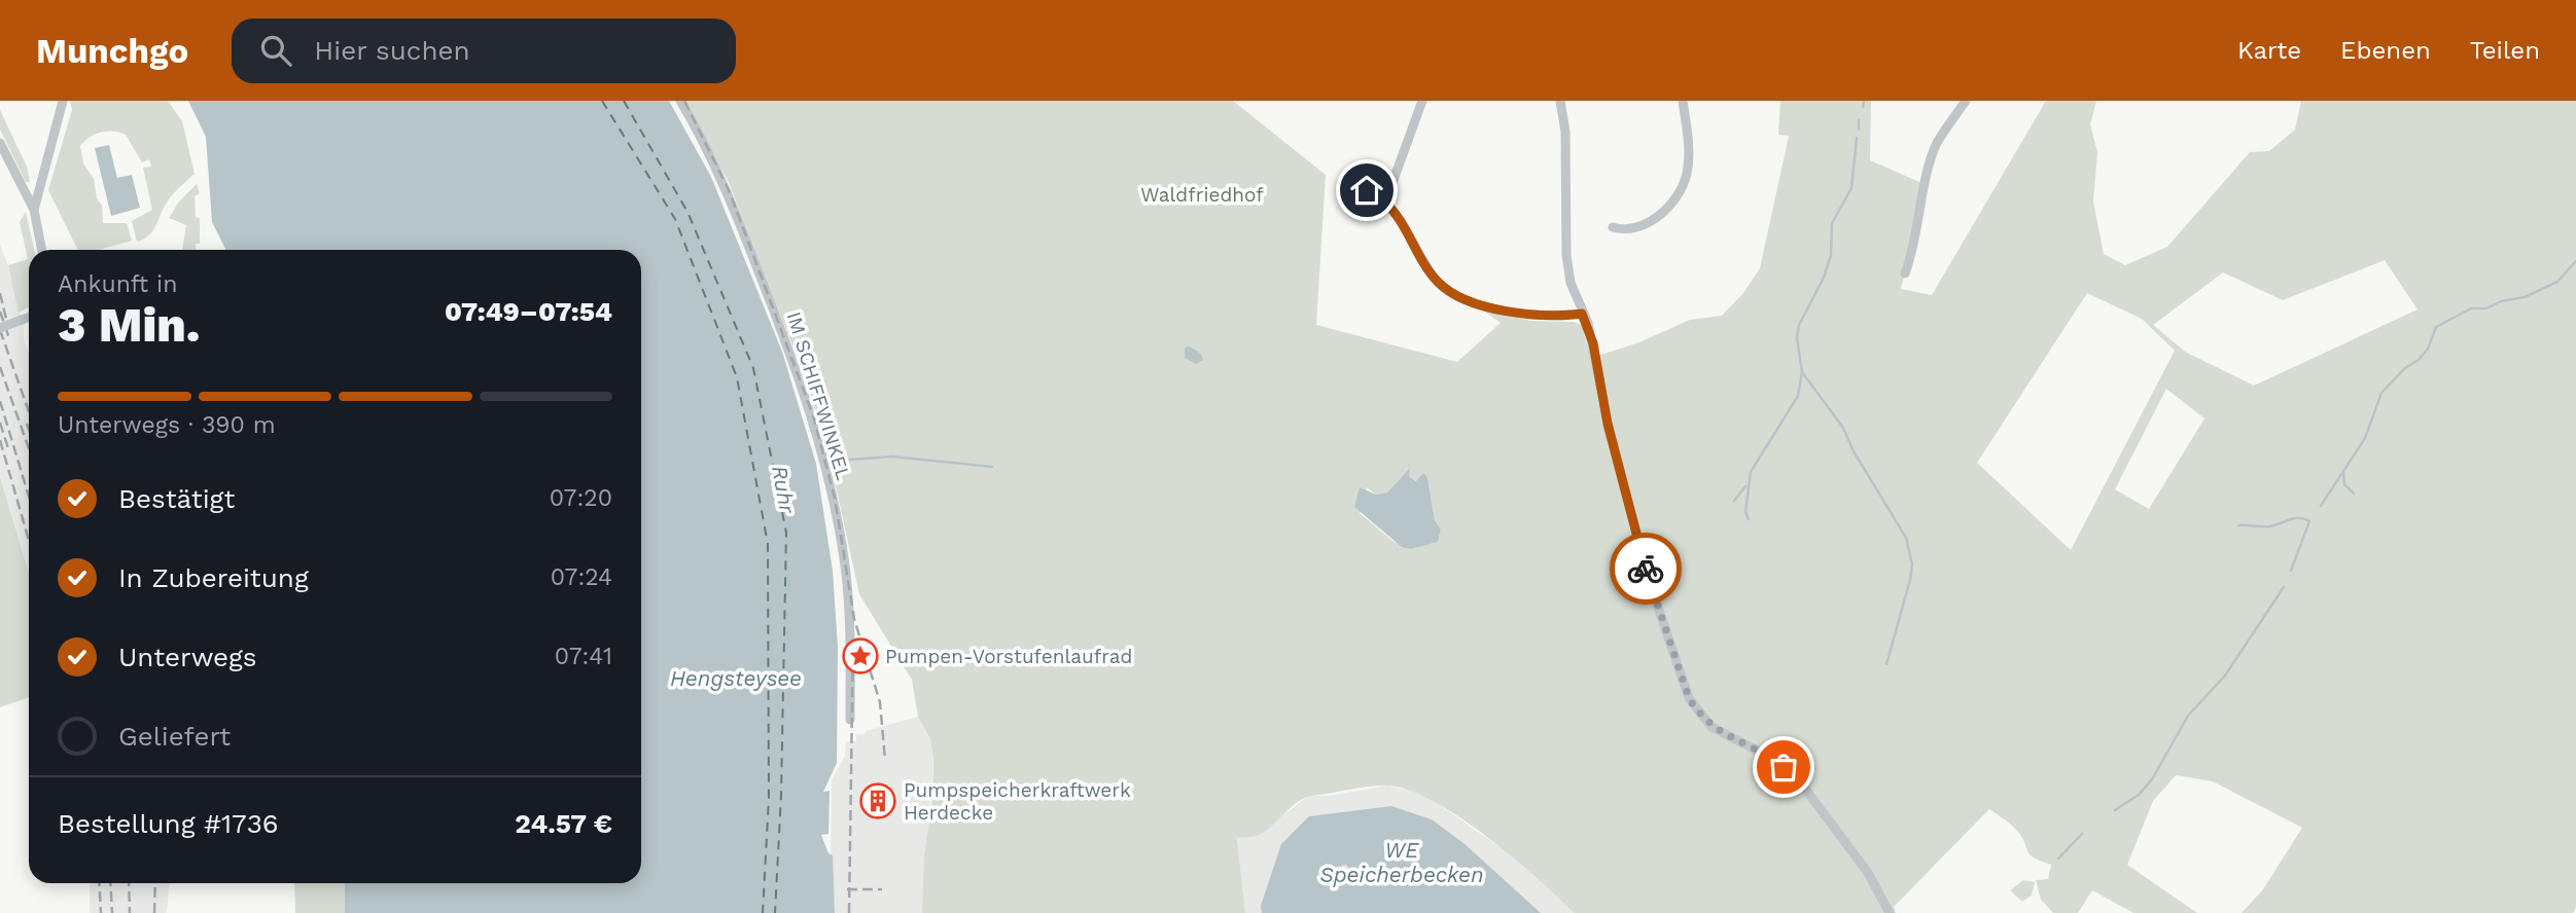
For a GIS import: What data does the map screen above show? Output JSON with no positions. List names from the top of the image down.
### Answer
{
  "streets": {
    "street": ["IM SCHIFFWINKEL"]
  },
  "water": ["Ruhr", "Hengsteysee", "WE Speicherbecken"],
  "parks": ["Waldfriedhof"],
  "places": {
    "place": ["Pumpen-Vorstufenlaufrad"],
    "building": ["Pumpspeicherkraftwerk Herdecke"]
  },
  "page": {
    "header": "Munchgo",
    "search": "Hier suchen",
    "nav": ["Karte", "Ebenen", "Teilen"],
    "heading": ["3 Min.", "Ankunft in", "07:49–07:54"],
    "panel": ["Bestellung #1736", "24.57 €"],
    "bar": "Unterwegs · 390 m",
    "list": [
      ["Bestätigt", "07:20"],
      ["In Zubereitung", "07:24"],
      ["Unterwegs", "07:41"],
      "Geliefert"
    ]
  }
}
